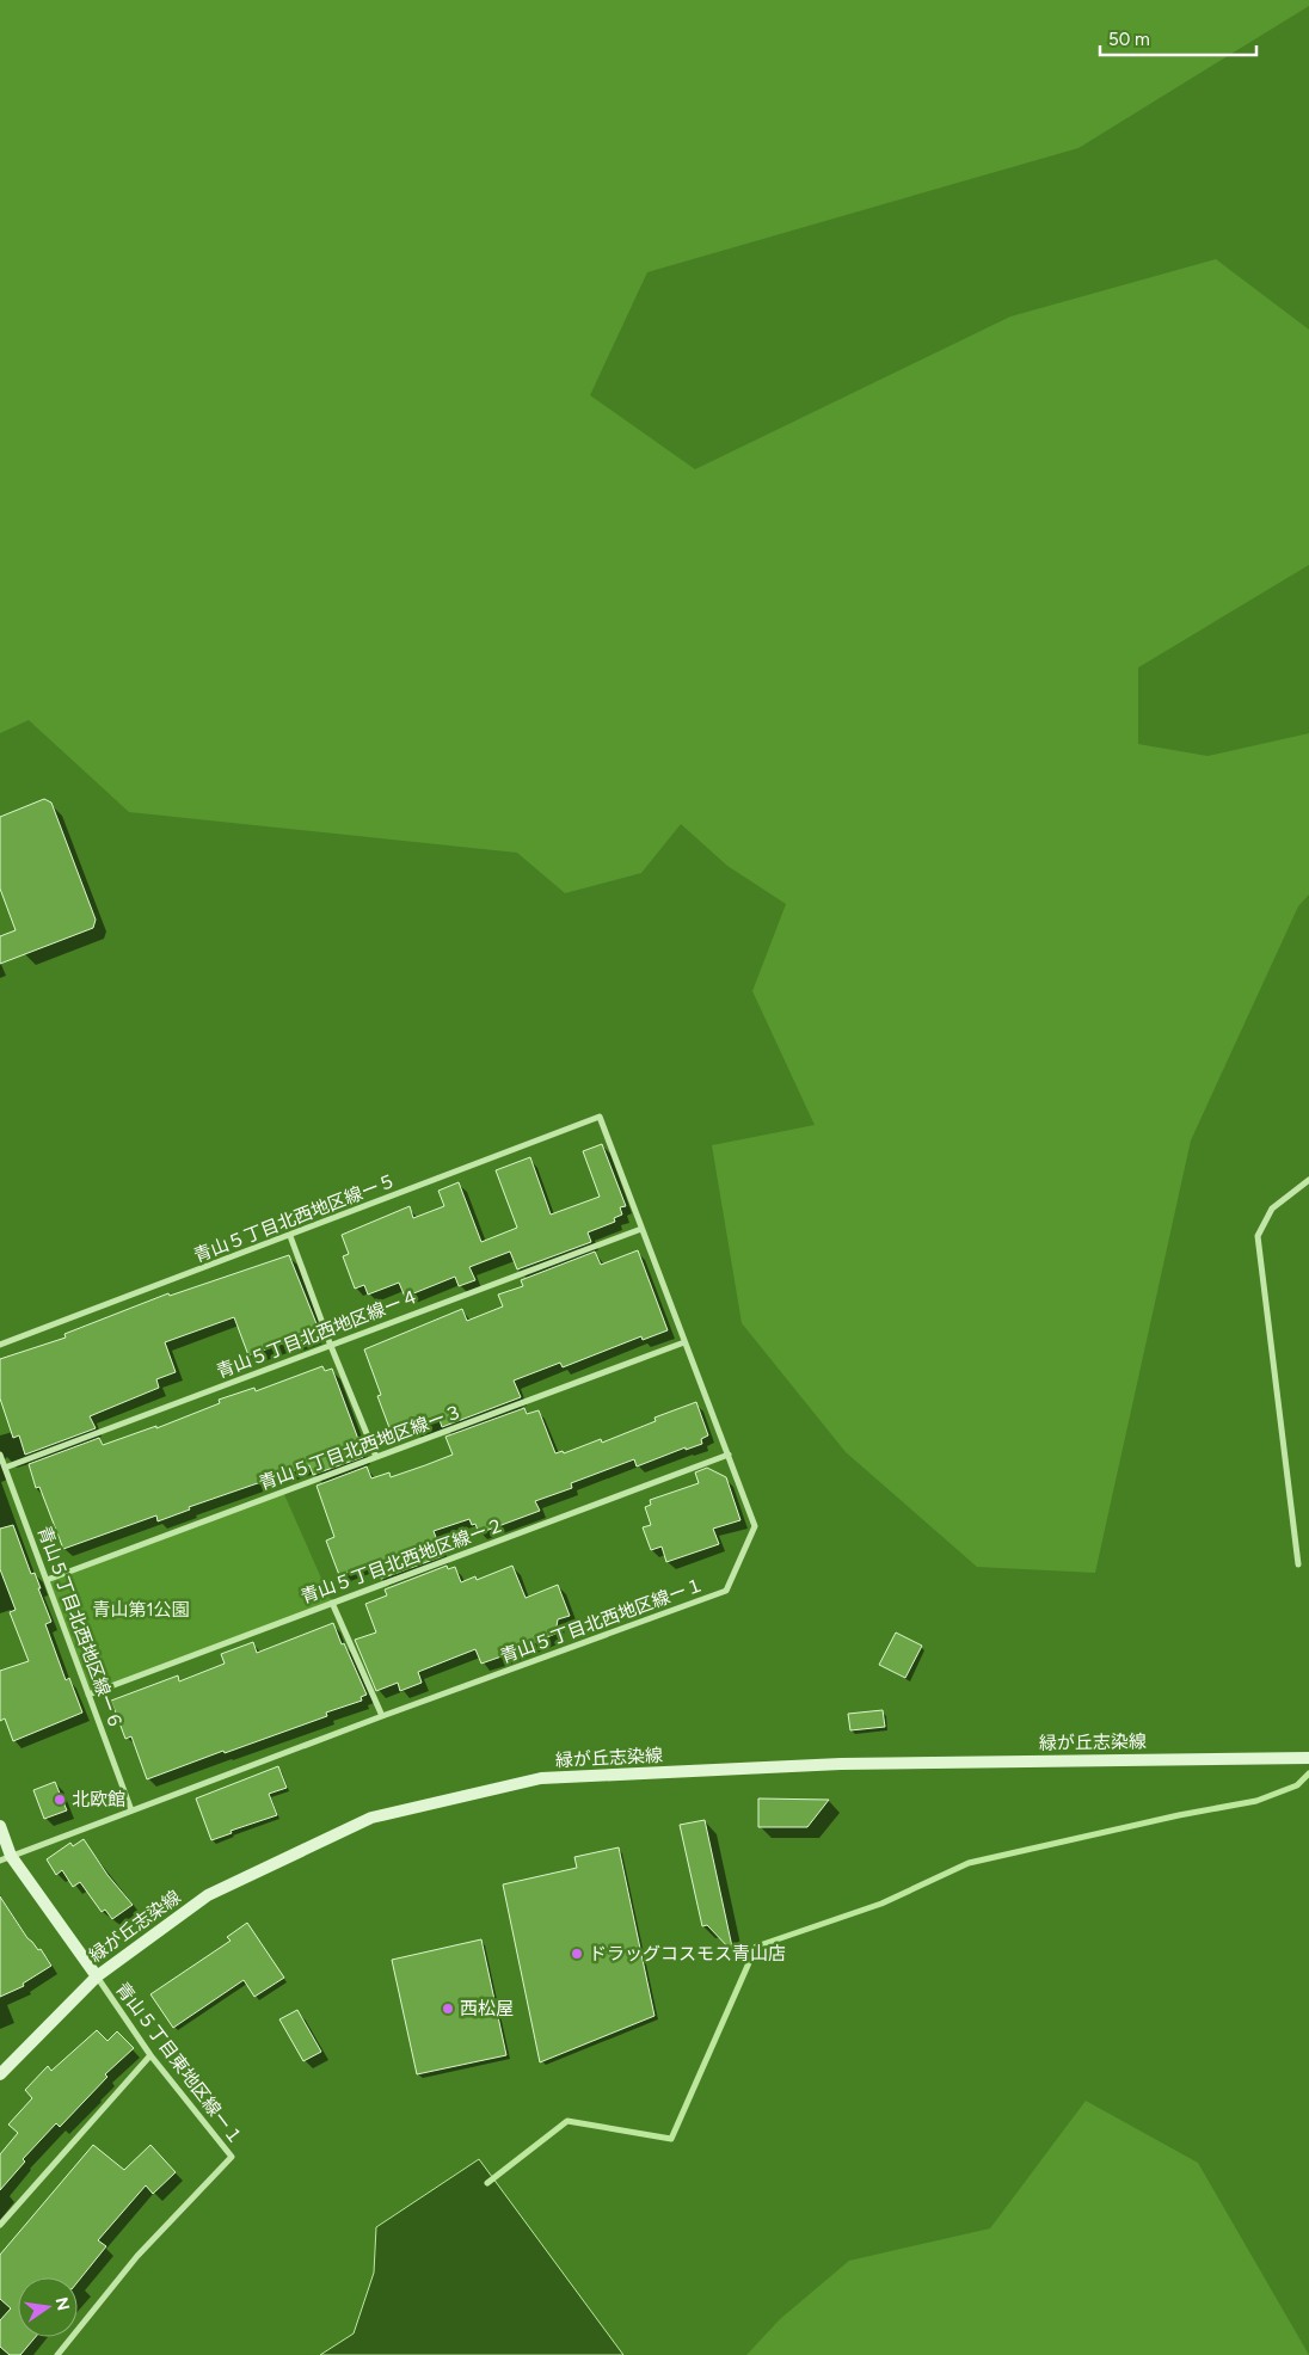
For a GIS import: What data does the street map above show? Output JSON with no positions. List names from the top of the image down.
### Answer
{
  "streets": {
    "street": [
      "青山５丁目北西地区線ー５",
      "青山５丁目北西地区線ー４",
      "青山５丁目北西地区線ー３",
      "青山５丁目北西地区線ー２",
      "青山５丁目北西地区線ー１",
      "青山５丁目北西地区線ー６",
      "緑が丘志染線",
      "青山５丁目東地区線ー１"
    ]
  },
  "crossings": [
    ["青山５丁目北西地区線ー５", "青山５丁目北西地区線ー１"],
    ["青山５丁目北西地区線ー４", "青山５丁目北西地区線ー１"],
    ["青山５丁目北西地区線ー４", "青山５丁目北西地区線ー６"],
    ["青山５丁目北西地区線ー３", "青山５丁目北西地区線ー１"],
    ["青山５丁目北西地区線ー３", "青山５丁目北西地区線ー６"],
    ["青山５丁目北西地区線ー２", "青山５丁目北西地区線ー１"],
    ["青山５丁目北西地区線ー２", "青山５丁目北西地区線ー６"],
    ["青山５丁目北西地区線ー１", "青山５丁目北西地区線ー６"],
    ["緑が丘志染線", "青山５丁目東地区線ー１"]
  ],
  "parks": ["青山第1公園"],
  "places": ["北欧館", "ドラッグコスモス青山店", "西松屋"],
  "scale_bar": "50 m",
  "north": "right"
}
